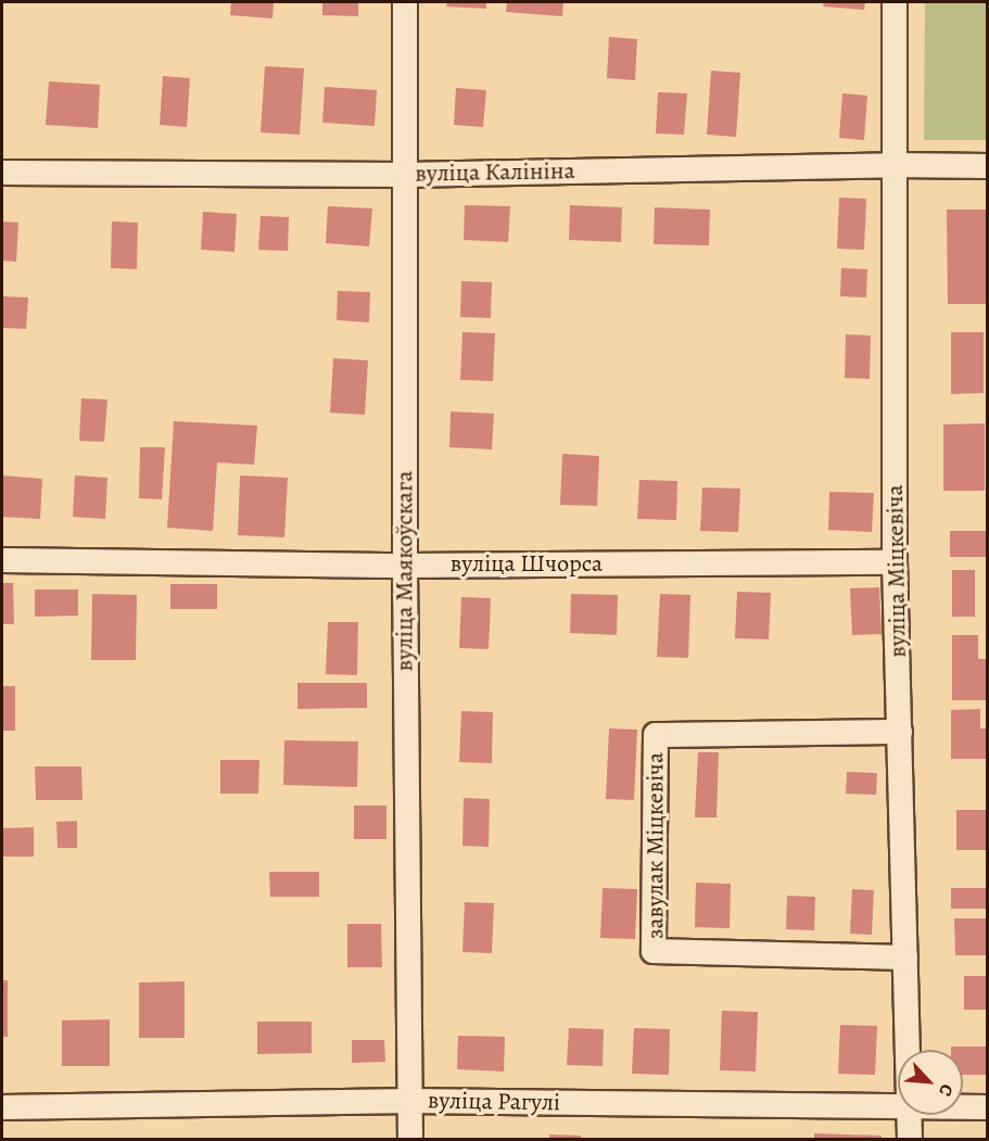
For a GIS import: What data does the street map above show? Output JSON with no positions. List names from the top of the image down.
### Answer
{
  "streets": {
    "street": [
      "вуліца Калініна",
      "вуліца Шчорса",
      "вуліца Маякоўскага",
      "вуліца Міцкевіча",
      "завулак Міцкевіча",
      "вуліца Рагулі"
    ]
  },
  "crossings": [
    ["вуліца Калініна", "вуліца Маякоўскага"],
    ["вуліца Калініна", "вуліца Міцкевіча"],
    ["вуліца Шчорса", "вуліца Маякоўскага"],
    ["вуліца Шчорса", "вуліца Міцкевіча"],
    ["вуліца Маякоўскага", "вуліца Рагулі"],
    ["вуліца Міцкевіча", "завулак Міцкевіча"]
  ],
  "north": "bottom right"
}
